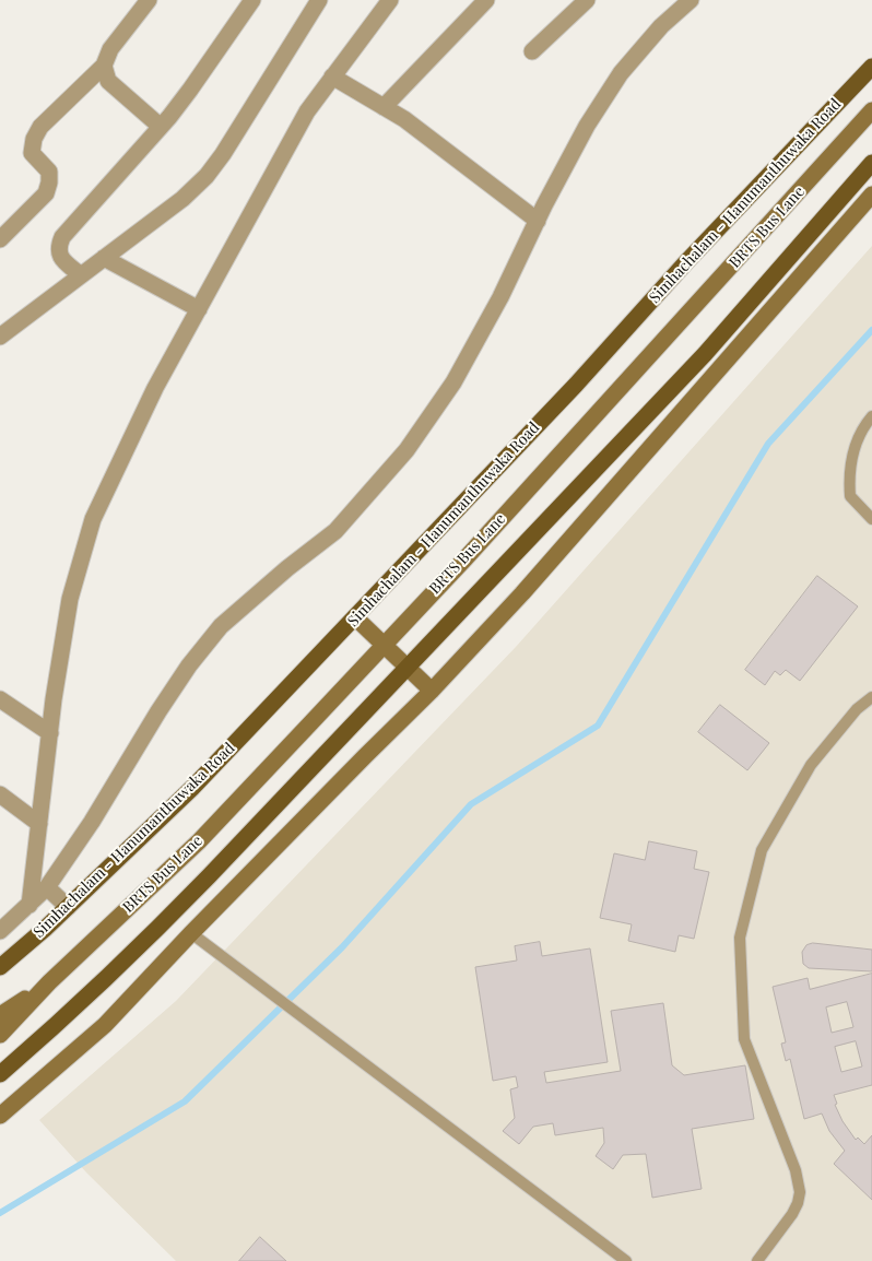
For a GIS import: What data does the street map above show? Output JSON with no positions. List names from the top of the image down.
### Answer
{
  "streets": {
    "main road": ["Simhachalam - Hanumanthuwaka Road"],
    "street": ["BRTS Bus Lane"]
  }
}
